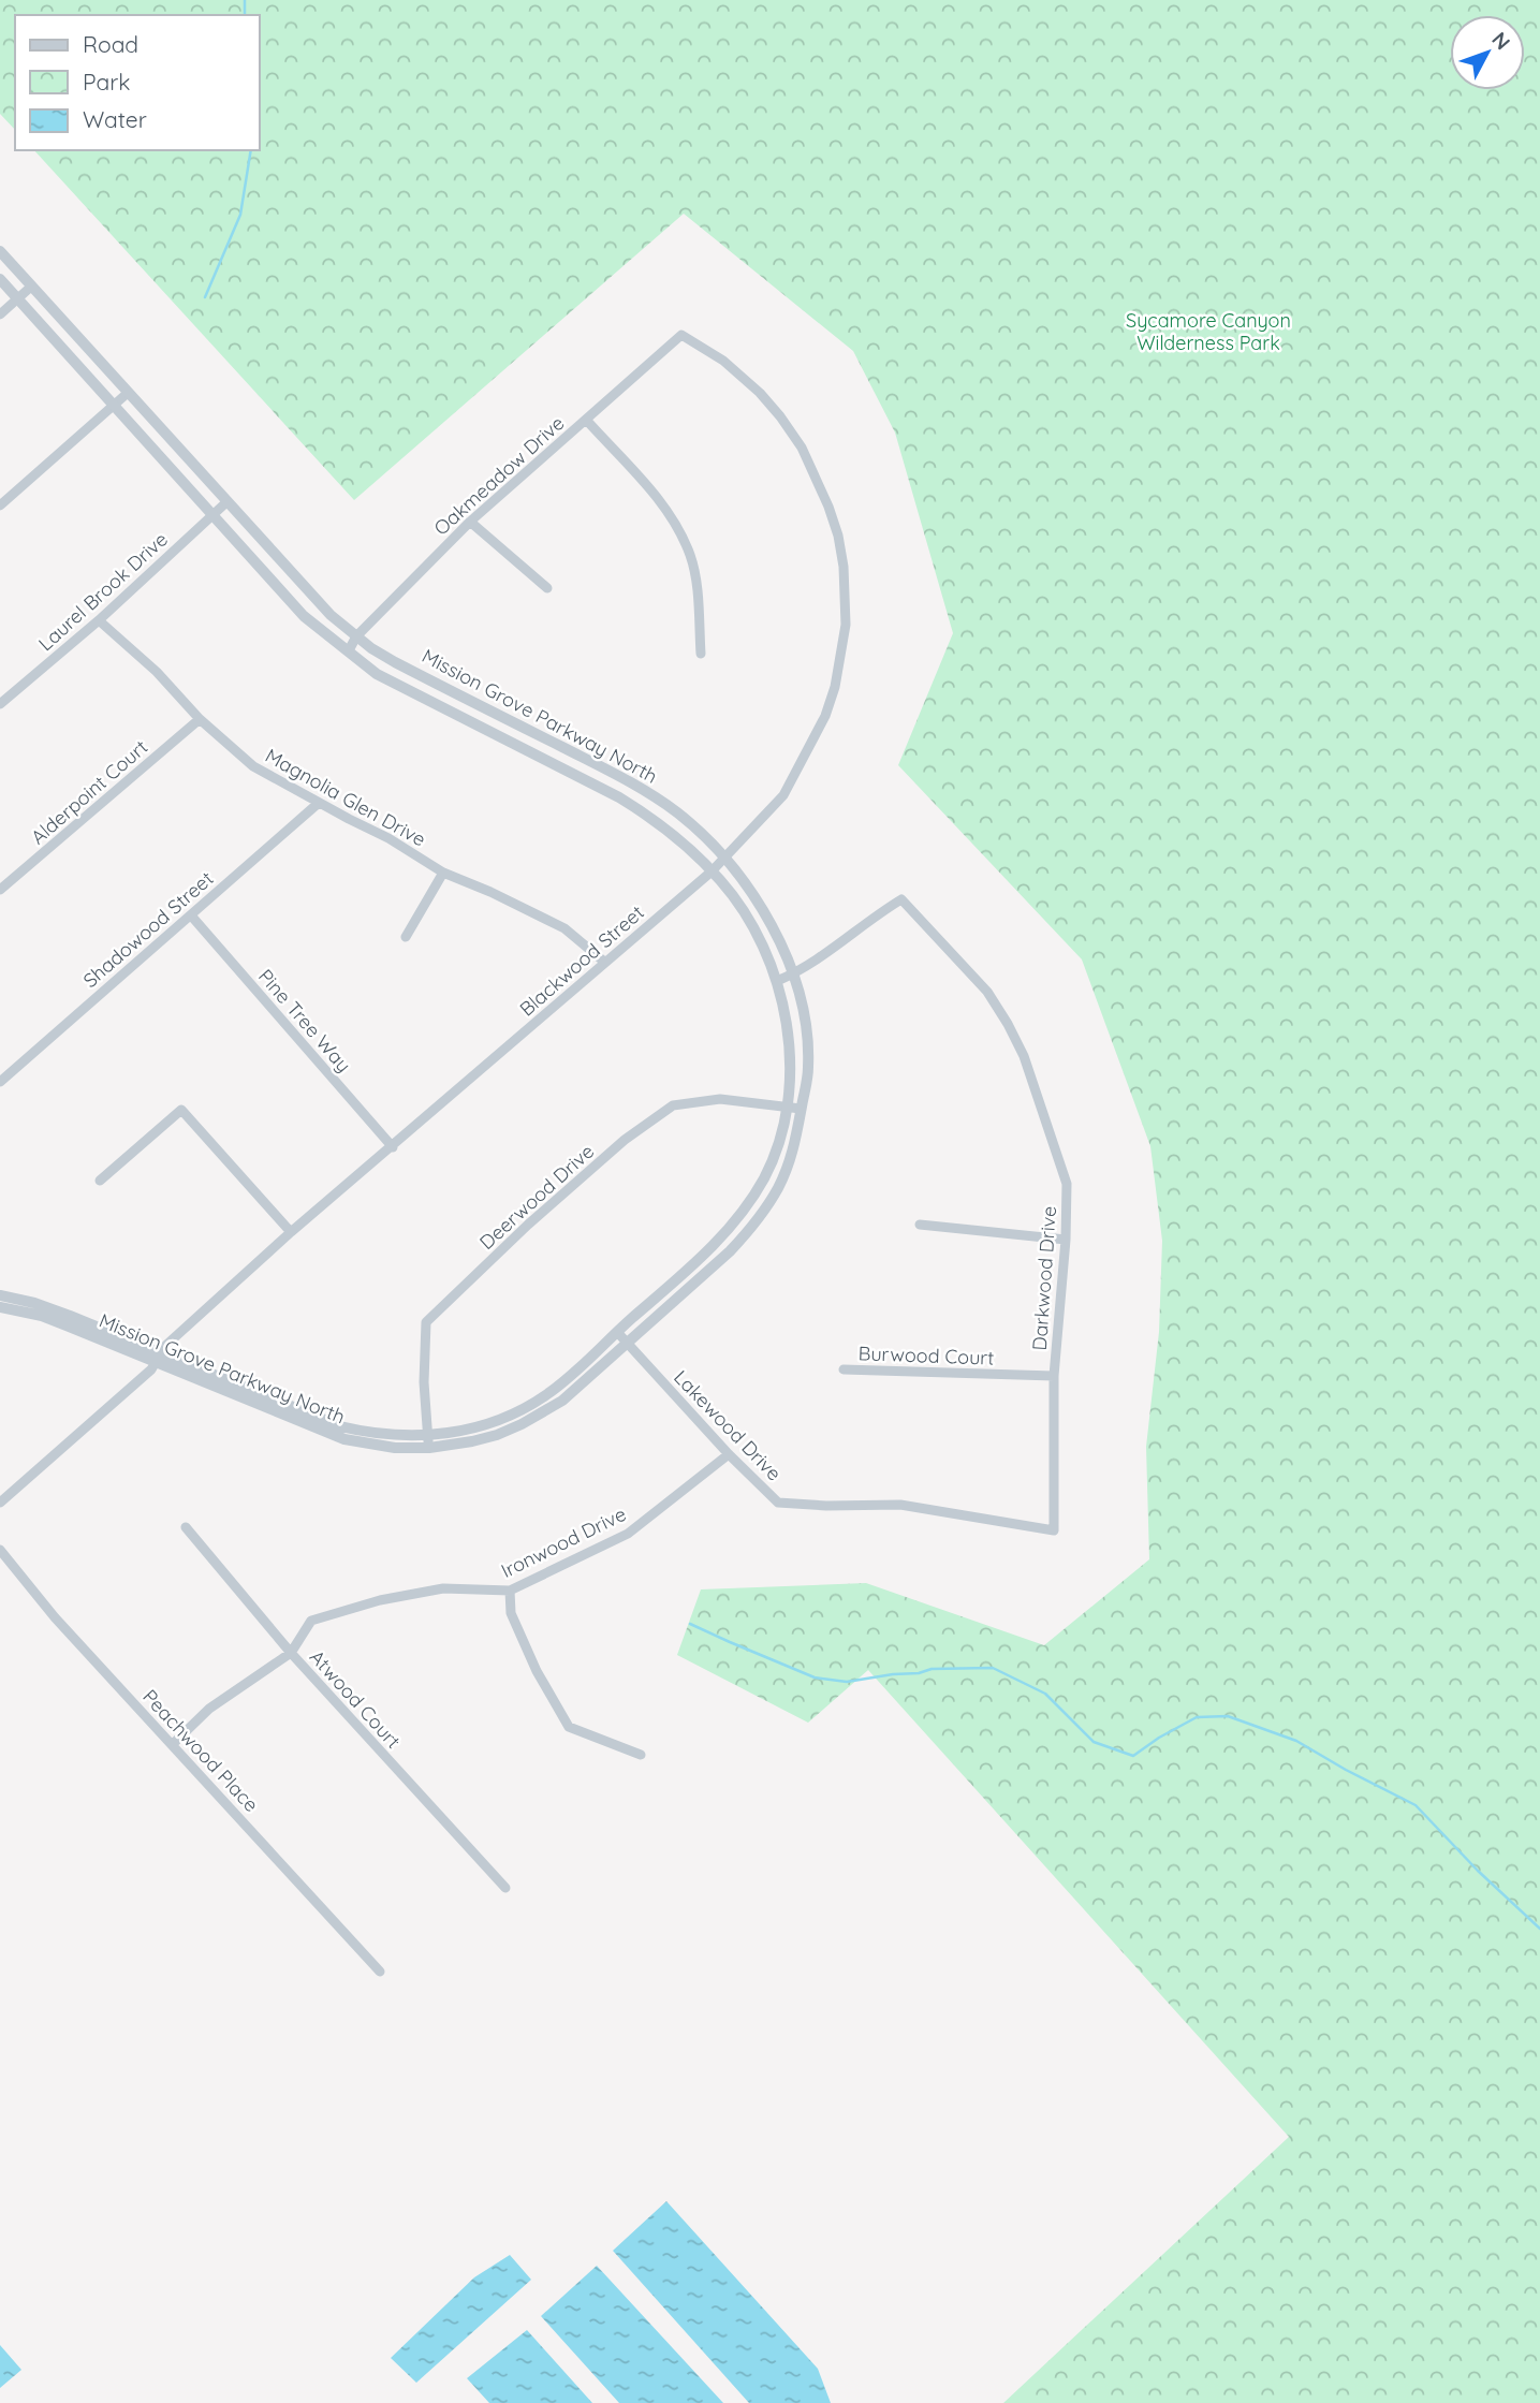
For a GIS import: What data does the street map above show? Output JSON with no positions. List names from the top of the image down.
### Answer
{
  "streets": {
    "street": [
      "Oakmeadow Drive",
      "Laurel Brook Drive",
      "Mission Grove Parkway North",
      "Alderpoint Court",
      "Magnolia Glen Drive",
      "Shadowood Street",
      "Blackwood Street",
      "Pine Tree Way",
      "Deerwood Drive",
      "Darkwood Drive",
      "Burwood Court",
      "Lakewood Drive",
      "Ironwood Drive",
      "Atwood Court",
      "Peachwood Place"
    ]
  },
  "crossings": [
    ["Oakmeadow Drive", "Mission Grove Parkway North"],
    ["Oakmeadow Drive", "Blackwood Street"],
    ["Laurel Brook Drive", "Mission Grove Parkway North"],
    ["Laurel Brook Drive", "Magnolia Glen Drive"],
    ["Mission Grove Parkway North", "Blackwood Street"],
    ["Mission Grove Parkway North", "Deerwood Drive"],
    ["Mission Grove Parkway North", "Darkwood Drive"],
    ["Mission Grove Parkway North", "Lakewood Drive"],
    ["Alderpoint Court", "Magnolia Glen Drive"],
    ["Magnolia Glen Drive", "Shadowood Street"],
    ["Magnolia Glen Drive", "Blackwood Street"],
    ["Shadowood Street", "Pine Tree Way"],
    ["Blackwood Street", "Pine Tree Way"],
    ["Darkwood Drive", "Burwood Court"],
    ["Darkwood Drive", "Lakewood Drive"],
    ["Lakewood Drive", "Ironwood Drive"],
    ["Ironwood Drive", "Atwood Court"],
    ["Ironwood Drive", "Peachwood Place"]
  ],
  "parks": ["Sycamore Canyon Wilderness Park"],
  "legend": ["Road", "Park", "Water"],
  "north": "top right"
}
